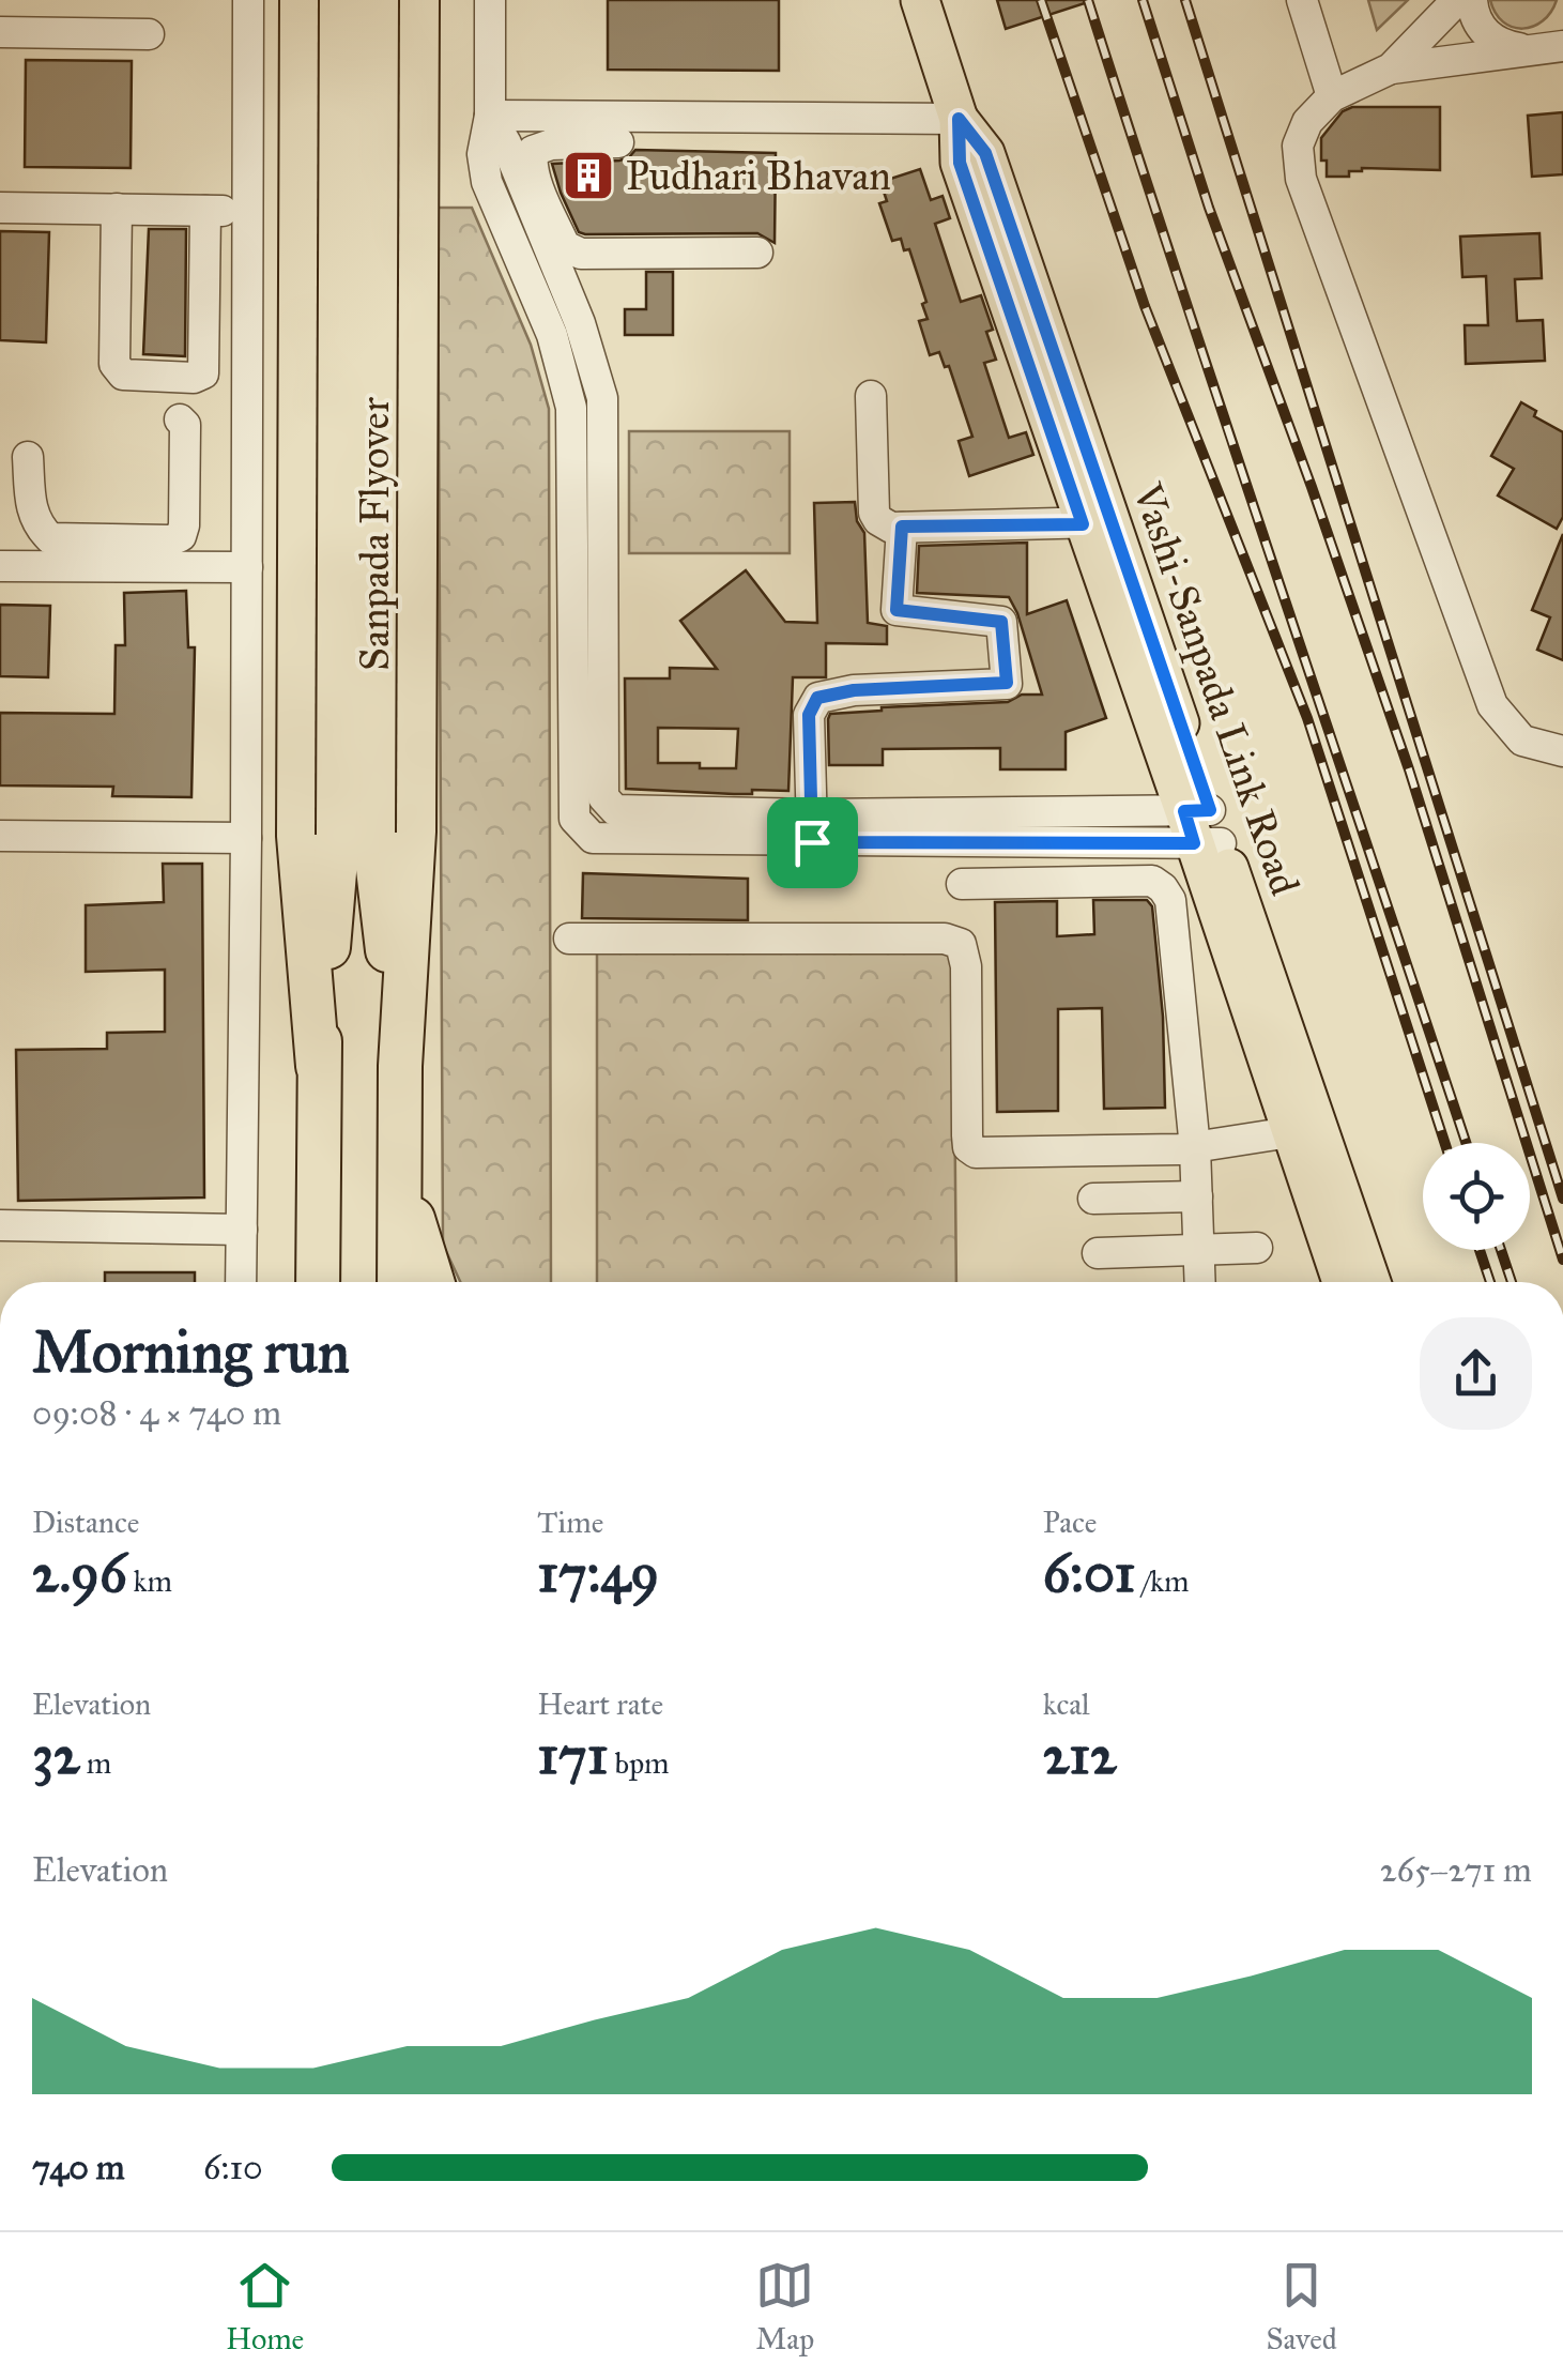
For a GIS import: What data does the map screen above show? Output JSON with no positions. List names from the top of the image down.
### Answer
{
  "streets": {
    "highway": ["Sanpada Flyover"],
    "main road": ["Vashi-Sanpada Link Road"]
  },
  "places": {
    "building": ["Pudhari Bhavan"]
  },
  "page": {
    "heading": ["Morning run", "09:08 · 4 × 740 m"],
    "stats": [
      ["Distance", "2.96 km"],
      ["Time", "17:49"],
      ["Pace", "6:01 /km"],
      ["Elevation", "32 m"],
      ["Heart rate", "171 bpm"],
      ["kcal", "212"]
    ],
    "chart": ["Elevation", "265–271 m"],
    "list": [
      {
        "name": "740 m",
        "note": "6:10"
      }
    ],
    "tabs": ["Home", "Map", "Saved"]
  }
}
